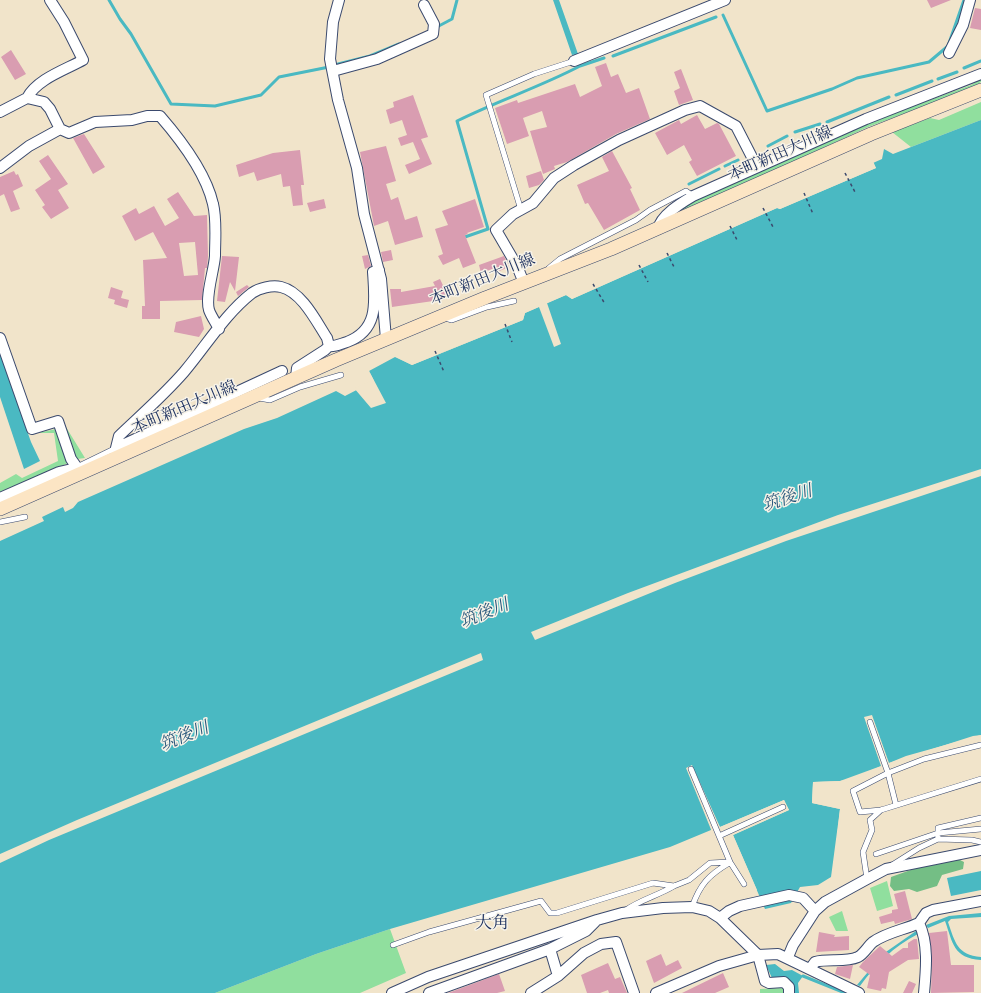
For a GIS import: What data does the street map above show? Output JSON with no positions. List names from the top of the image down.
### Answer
{
  "streets": {
    "main road": ["本町新田大川線"]
  },
  "districts": ["大角"],
  "water": ["筑後川"]
}
